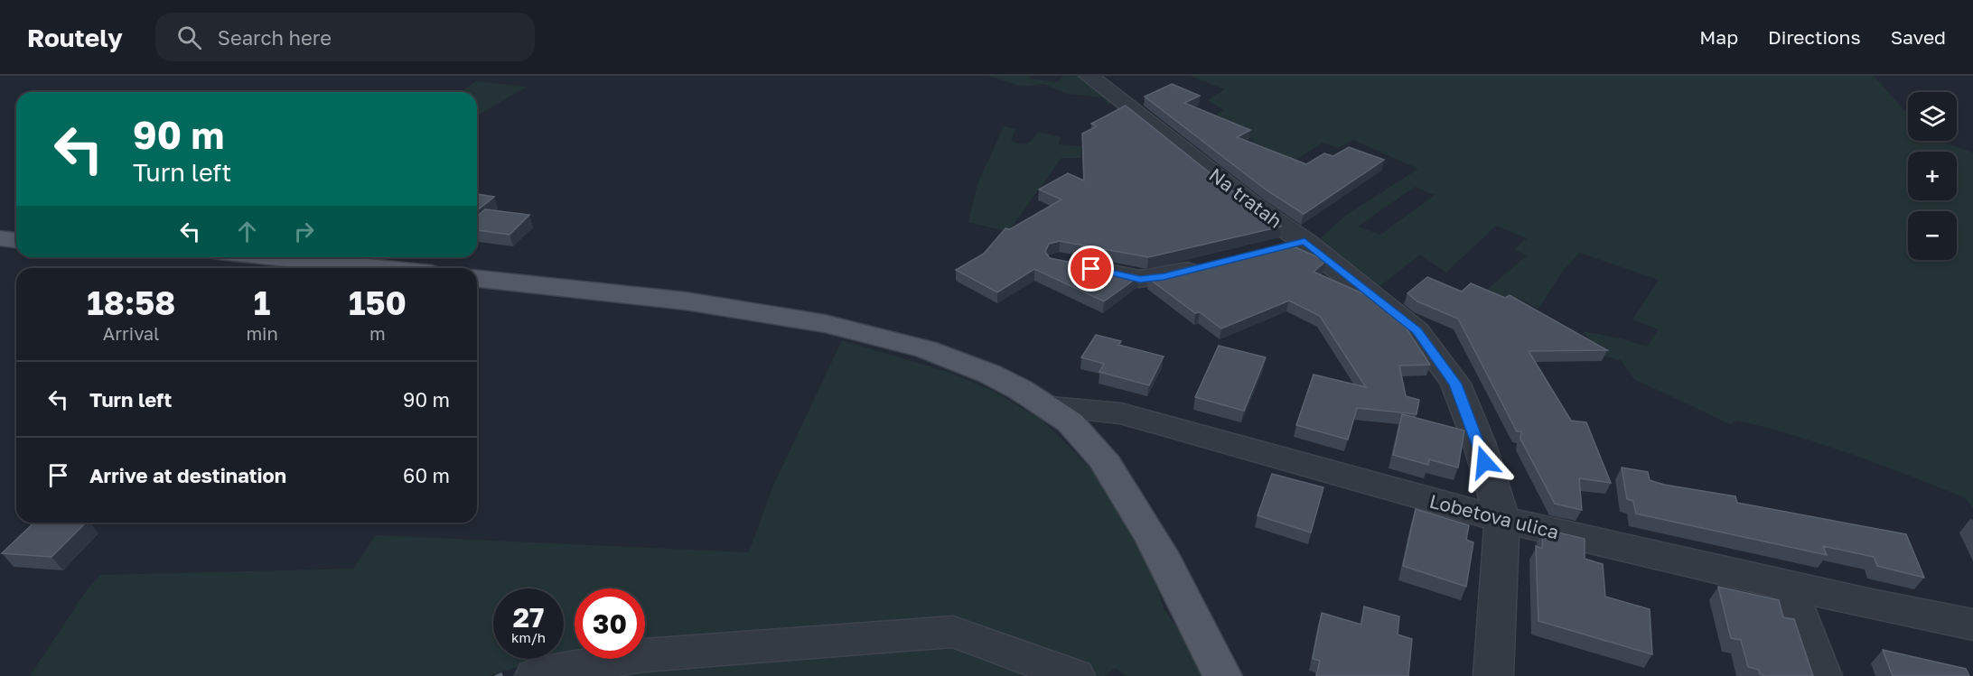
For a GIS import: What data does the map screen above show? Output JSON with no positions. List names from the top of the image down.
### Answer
{
  "streets": {
    "street": ["Na tratah", "Lobetova ulica"]
  },
  "crossings": [
    ["Na tratah", "Lobetova ulica"]
  ],
  "page": {
    "header": "Routely",
    "search": "Search here",
    "nav": ["Map", "Directions", "Saved"],
    "map_buttons": ["+", "−"],
    "turn": ["90 m", "Turn left"],
    "eta": [
      "18:58",
      "Arrival",
      "1",
      "min",
      "150",
      "m"
    ],
    "list": [
      {
        "name": "Turn left",
        "value": "90 m"
      },
      {
        "name": "Arrive at destination",
        "value": "60 m"
      }
    ],
    "speed": "27 km/h",
    "limit": "30"
  }
}
